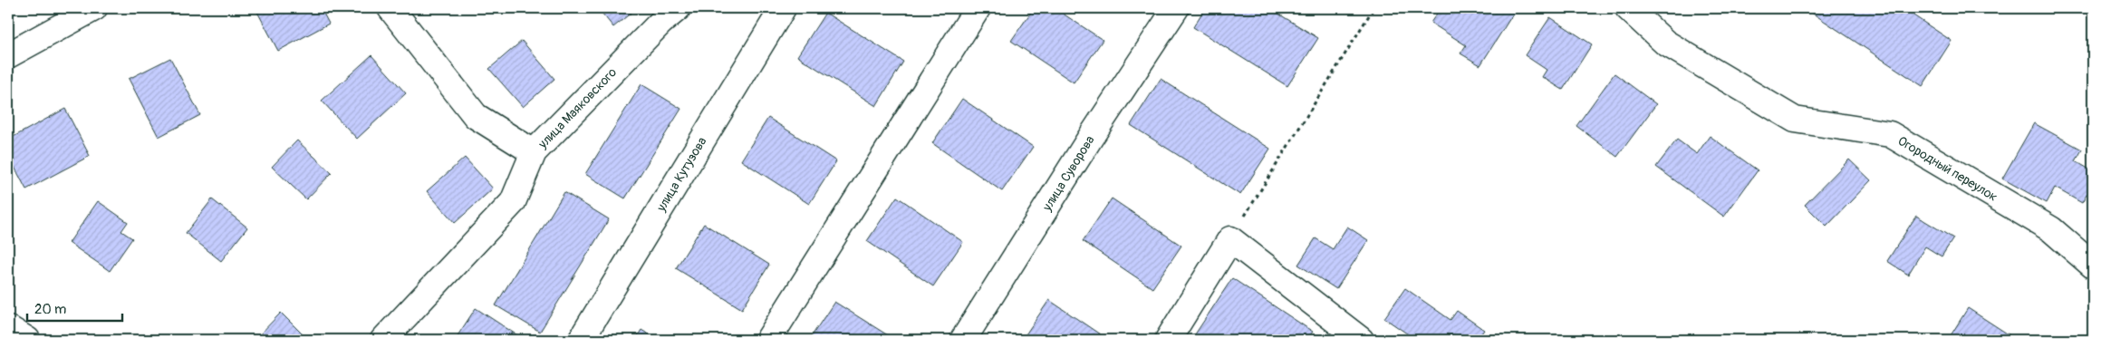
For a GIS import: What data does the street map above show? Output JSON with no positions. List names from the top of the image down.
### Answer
{
  "streets": {
    "street": [
      "улица Маяковского",
      "Огородный переулок",
      "улица Суворова",
      "улица Кутузова"
    ]
  },
  "scale_bar": "20 m"
}
